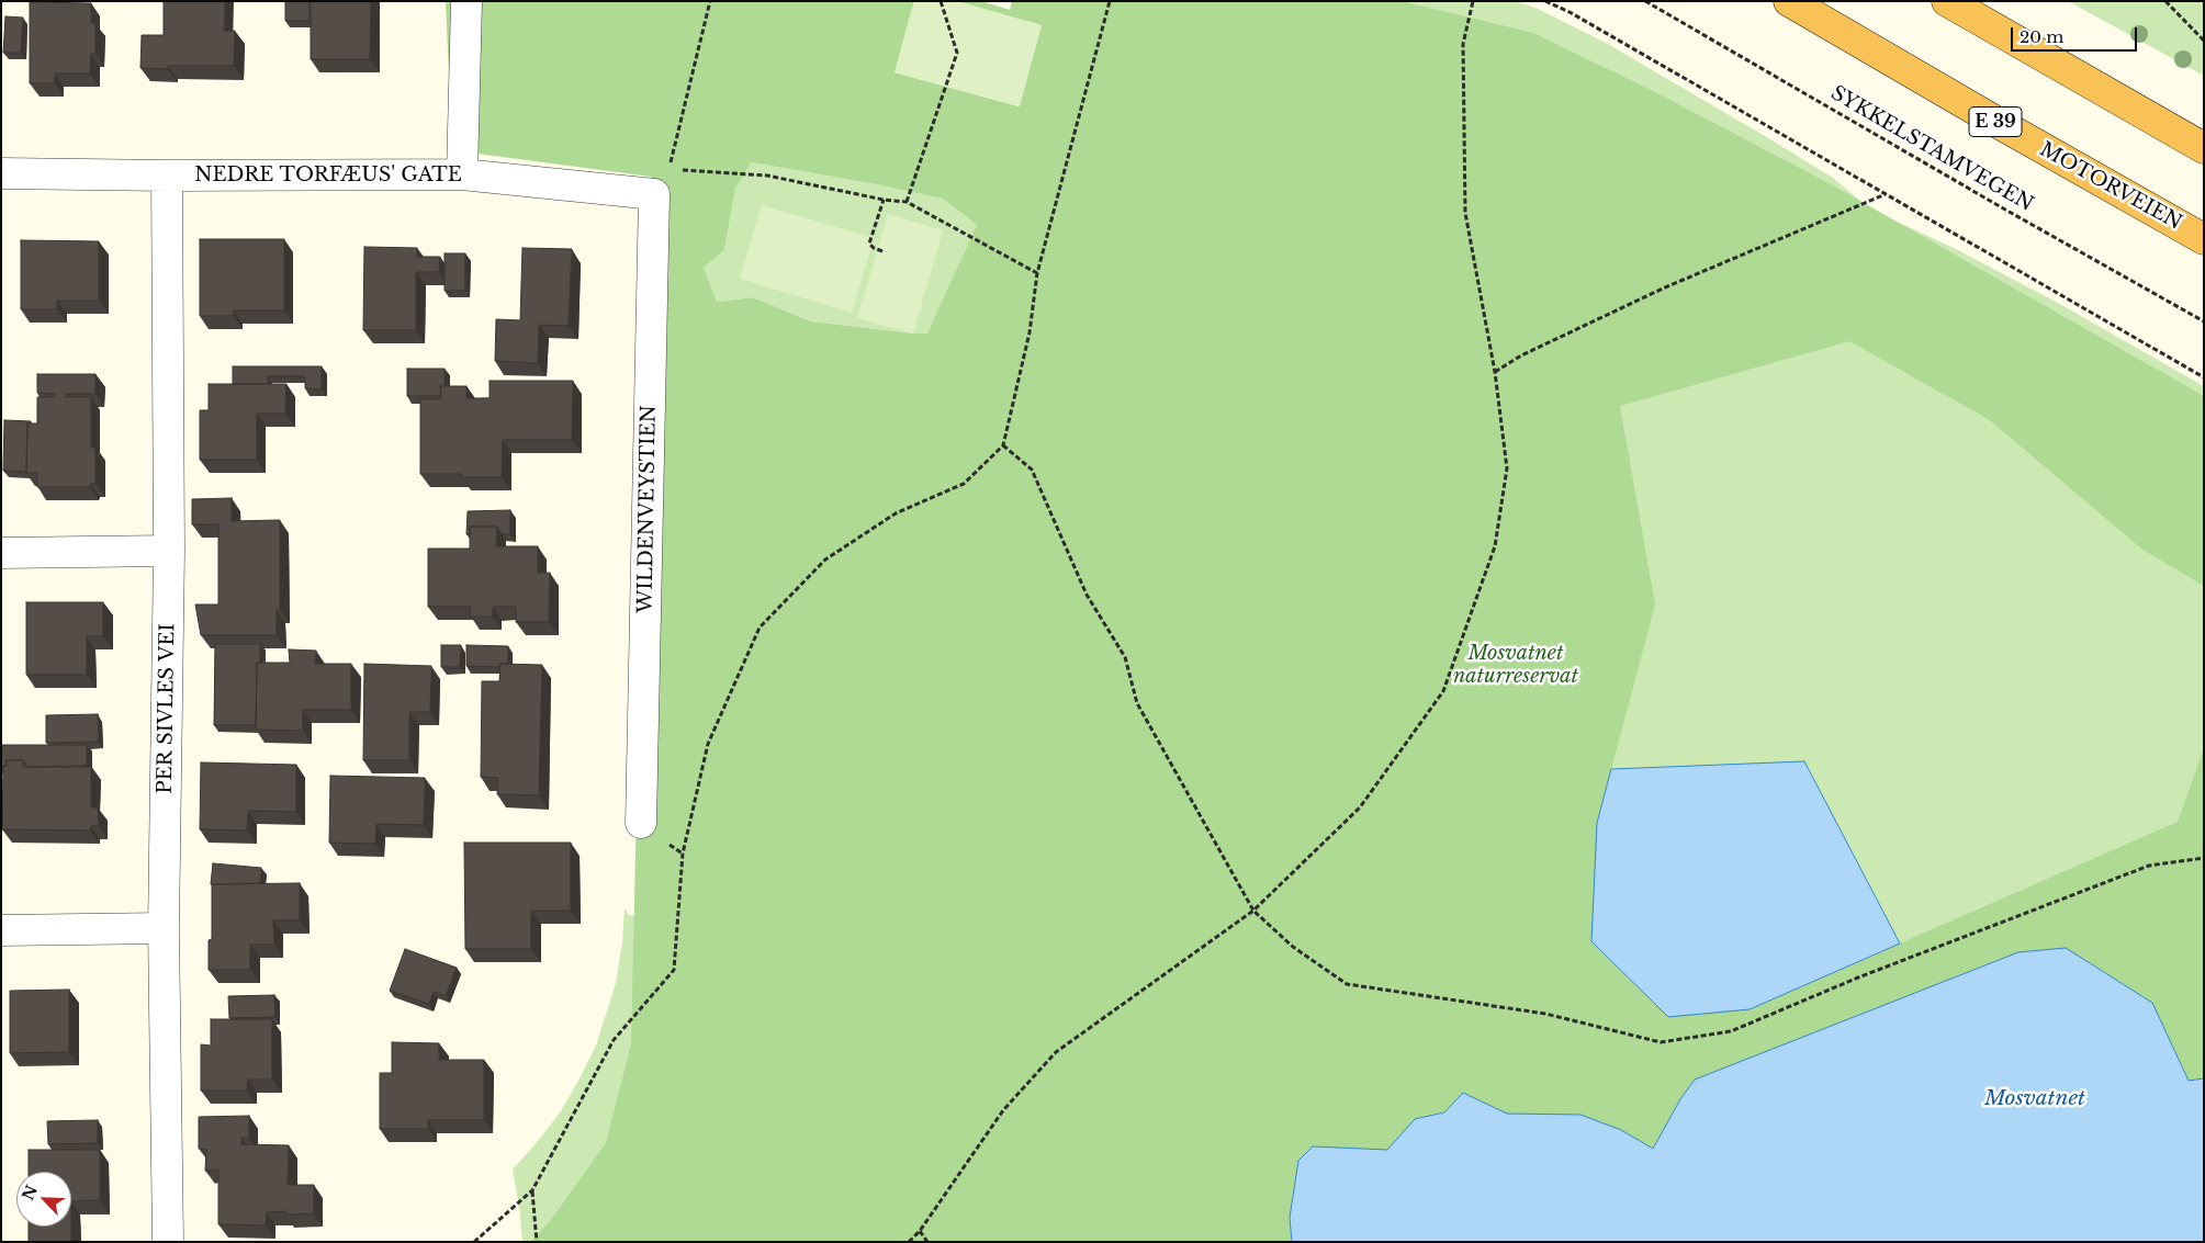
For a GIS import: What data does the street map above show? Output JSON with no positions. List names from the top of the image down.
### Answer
{
  "streets": {
    "highway": ["E 39", "MOTORVEIEN"],
    "street": ["NEDRE TORFÆUS' GATE", "WILDENVEYSTIEN", "PER SIVLES VEI"],
    "path": ["SYKKELSTAMVEGEN"]
  },
  "crossings": [
    ["NEDRE TORFÆUS' GATE", "WILDENVEYSTIEN"],
    ["NEDRE TORFÆUS' GATE", "PER SIVLES VEI"]
  ],
  "water": ["Mosvatnet"],
  "parks": ["Mosvatnet naturreservat"],
  "scale_bar": "20 m",
  "north": "top left"
}
